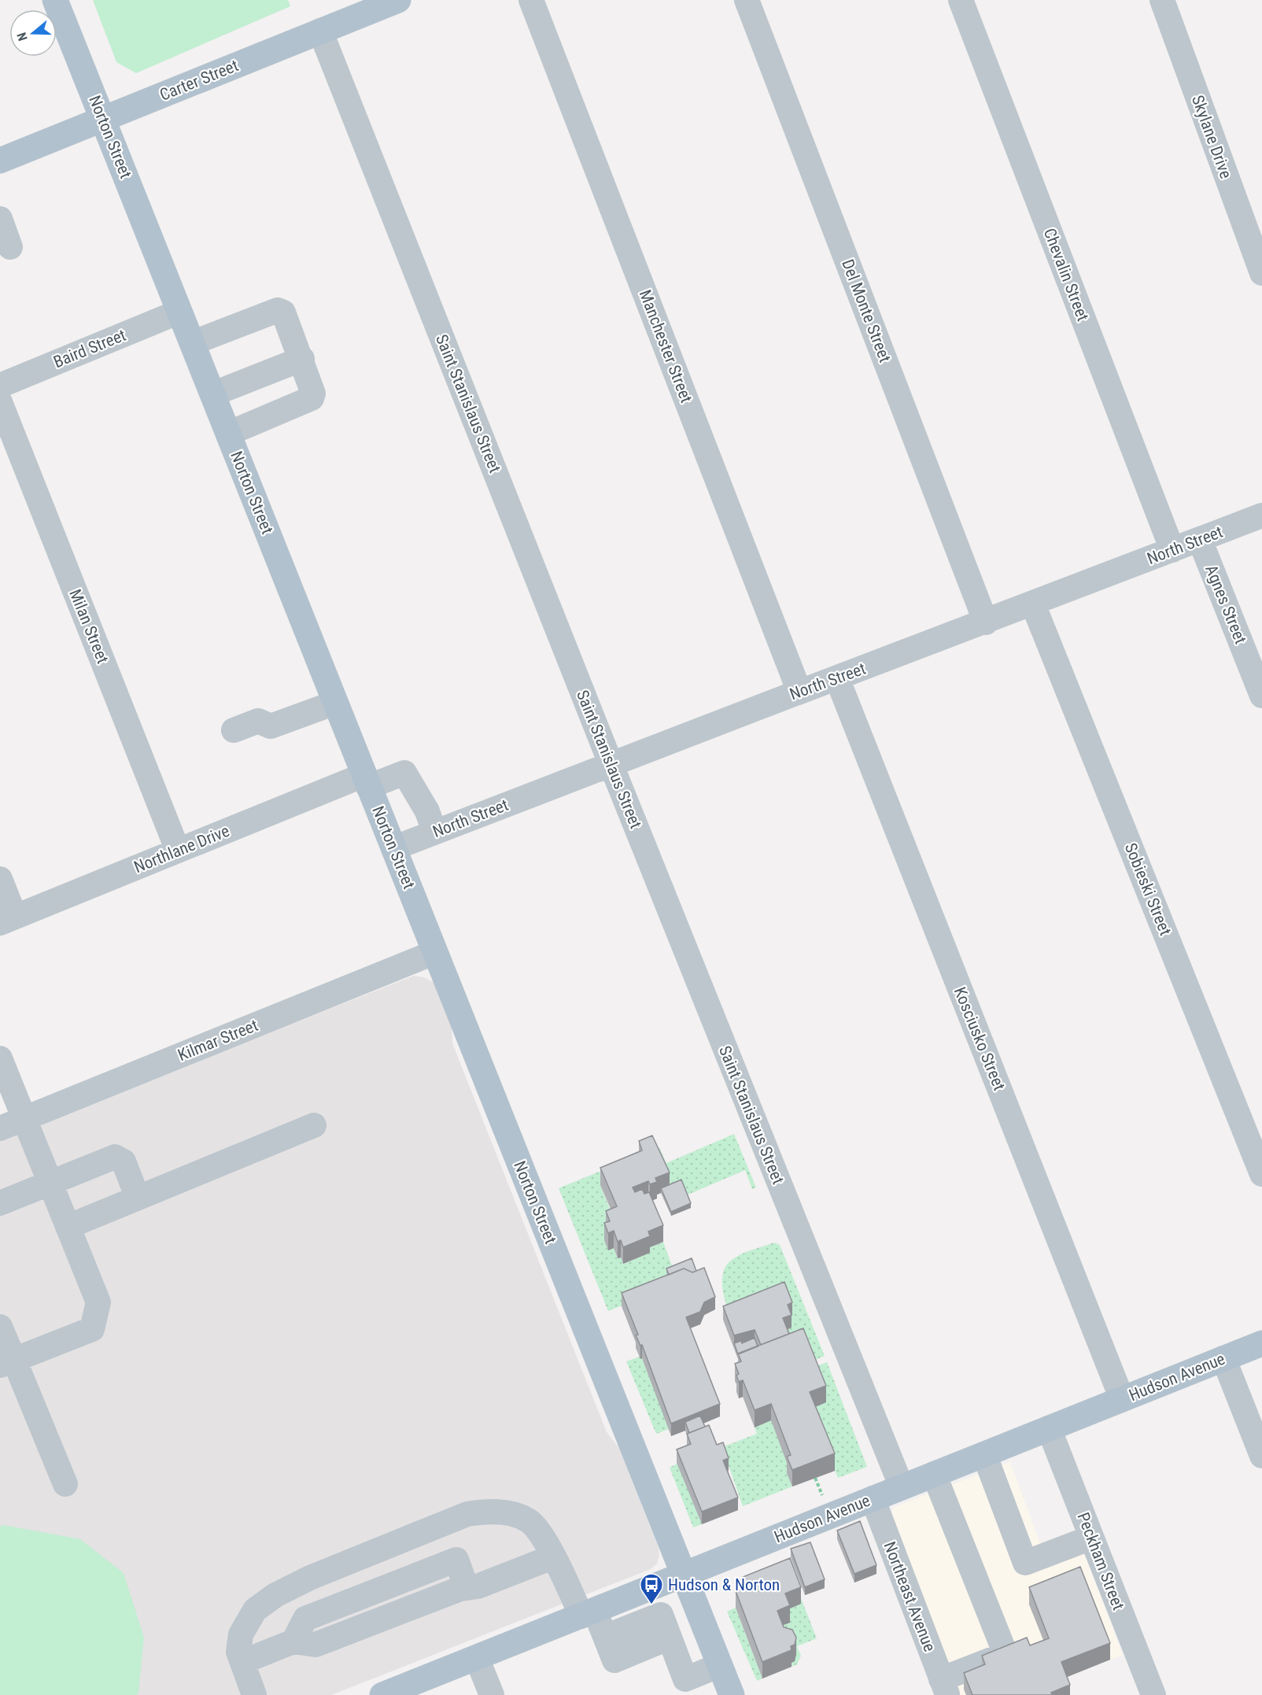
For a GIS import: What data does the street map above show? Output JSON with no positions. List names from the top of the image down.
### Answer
{
  "streets": {
    "main road": ["Carter Street", "Norton Street", "Hudson Avenue"],
    "street": [
      "Skylane Drive",
      "Chevalin Street",
      "Del Monte Street",
      "Manchester Street",
      "Baird Street",
      "Saint Stanislaus Street",
      "North Street",
      "Agnes Street",
      "Milan Street",
      "Northlane Drive",
      "Sobieski Street",
      "Kosciusko Street",
      "Kilmar Street",
      "Peckham Street",
      "Northeast Avenue"
    ]
  },
  "crossings": [
    ["Carter Street", "Norton Street"],
    ["Carter Street", "Saint Stanislaus Street"],
    ["Norton Street", "Baird Street"],
    ["Norton Street", "North Street"],
    ["Norton Street", "Northlane Drive"],
    ["Norton Street", "Kilmar Street"],
    ["Norton Street", "Hudson Avenue"],
    ["Chevalin Street", "North Street"],
    ["Del Monte Street", "North Street"],
    ["Manchester Street", "North Street"],
    ["Saint Stanislaus Street", "North Street"],
    ["Saint Stanislaus Street", "Hudson Avenue"],
    ["North Street", "Agnes Street"],
    ["North Street", "Northlane Drive"],
    ["North Street", "Sobieski Street"],
    ["North Street", "Kosciusko Street"],
    ["Milan Street", "Northlane Drive"],
    ["Kosciusko Street", "Hudson Avenue"],
    ["Hudson Avenue", "Peckham Street"],
    ["Hudson Avenue", "Northeast Avenue"]
  ],
  "places": {
    "bus stop": ["Hudson & Norton"]
  },
  "north": "left"
}
